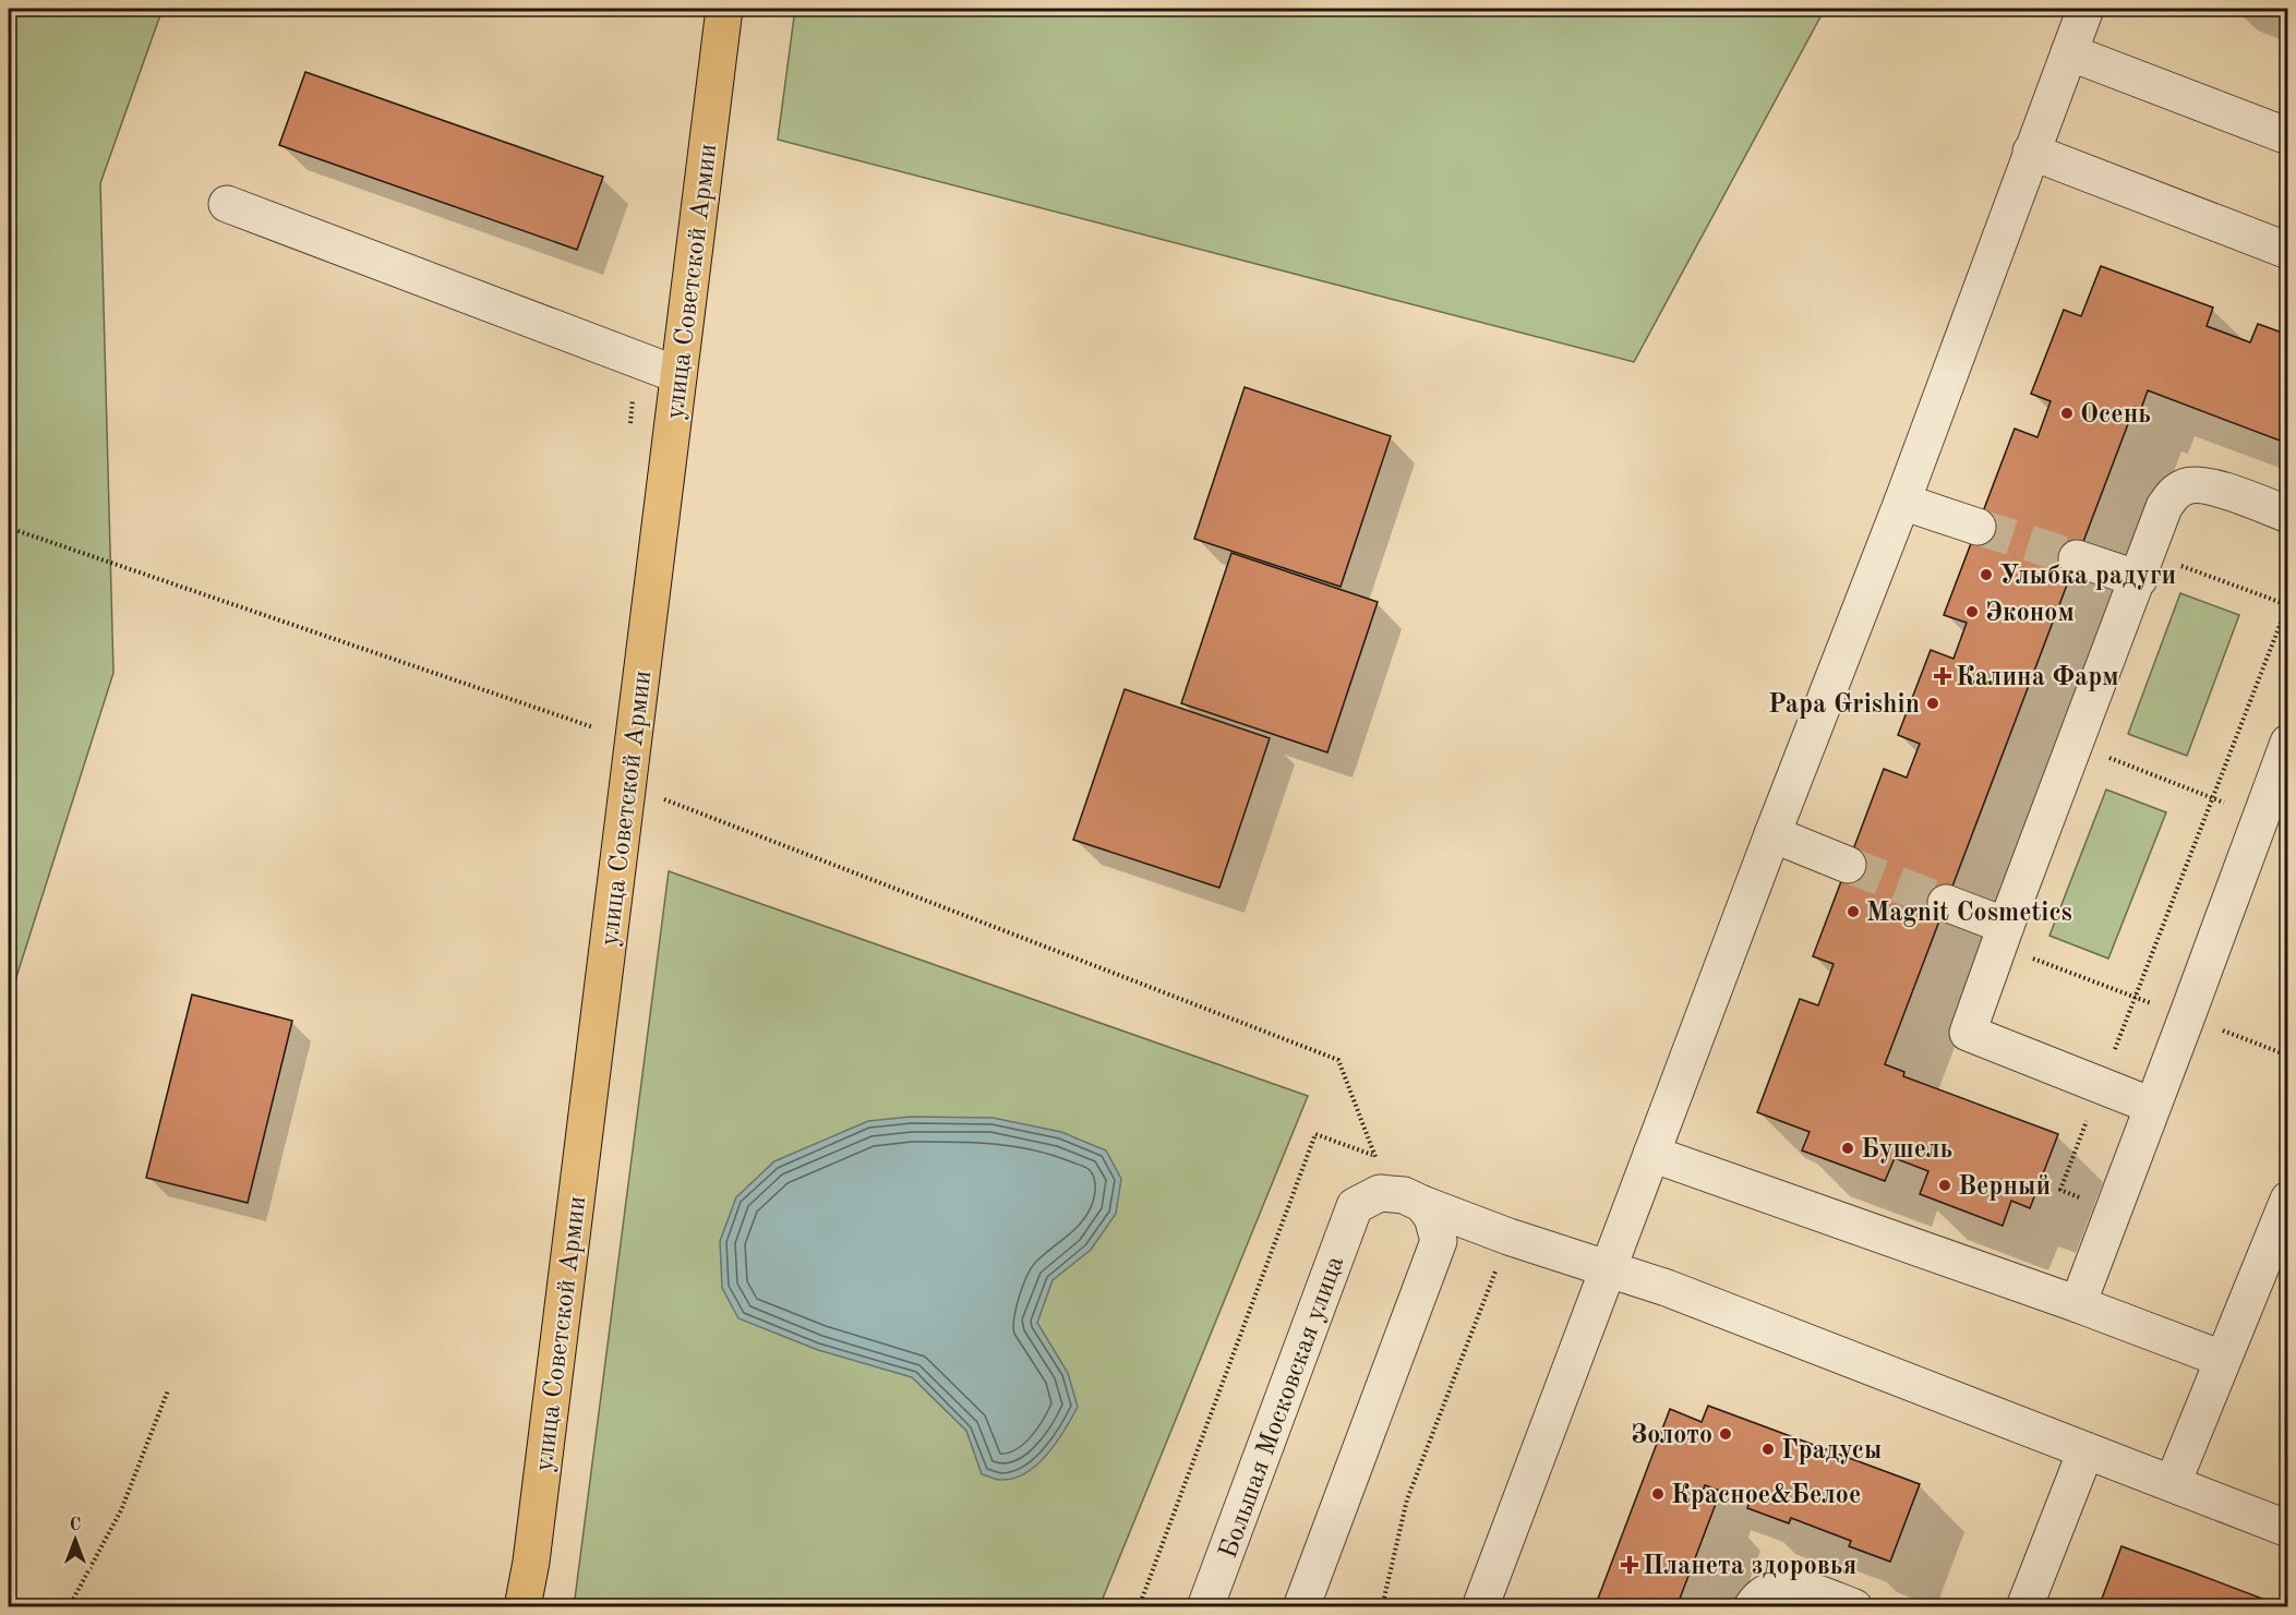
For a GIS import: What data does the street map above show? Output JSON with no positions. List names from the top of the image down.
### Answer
{
  "streets": {
    "main road": ["улица Советской Армии"],
    "street": ["Большая Московская улица"]
  },
  "places": {
    "other": [
      "Осень",
      "Улыбка радуги",
      "Эконом",
      "Papa Grishin",
      "Magnit Cosmetics",
      "Бушель",
      "Верный",
      "Золото",
      "Градусы",
      "Красное&Белое"
    ],
    "health": ["Калина Фарм", "Планета здоровья"]
  },
  "north": "top"
}
